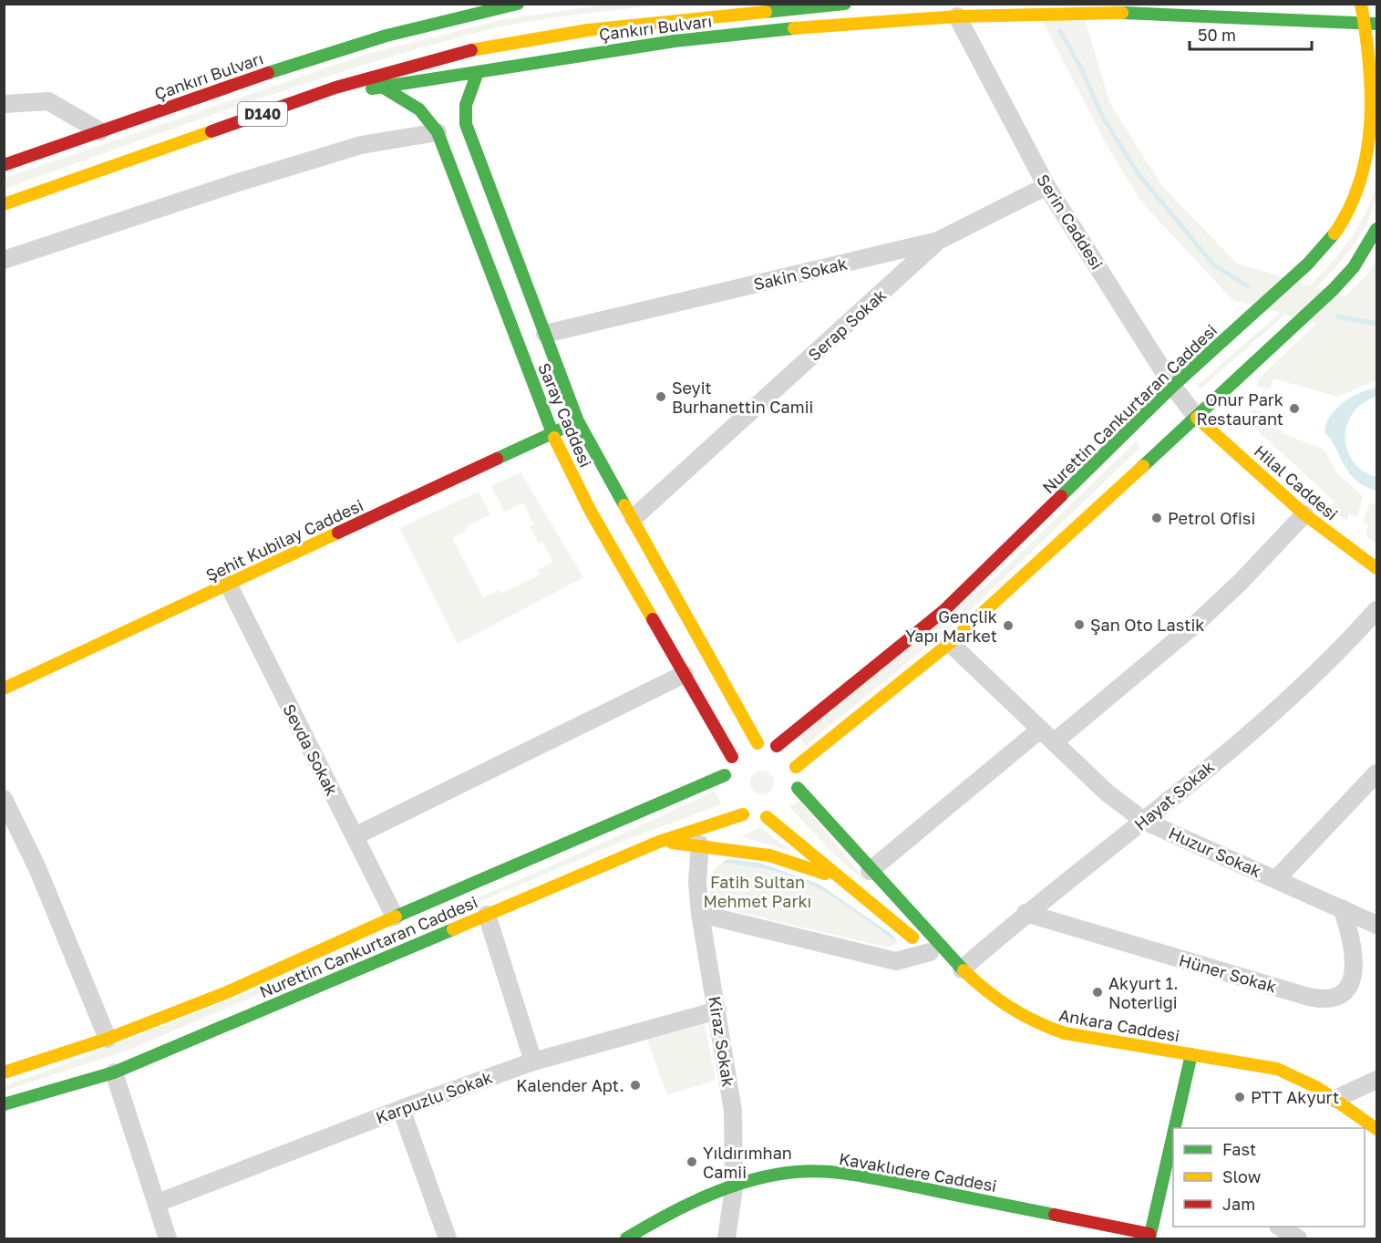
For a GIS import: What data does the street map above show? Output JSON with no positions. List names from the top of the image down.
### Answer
{
  "streets": {
    "main road": [
      "Çankırı Bulvarı",
      "D140",
      "Nurettin Cankurtaran Caddesi",
      "Saray Caddesi",
      "Hilal Caddesi",
      "Şehit Kubilay Caddesi",
      "Ankara Caddesi",
      "Kavaklıdere Caddesi"
    ],
    "street": [
      "Serin Caddesi",
      "Sakin Sokak",
      "Serap Sokak",
      "Sevda Sokak",
      "Hayat Sokak",
      "Huzur Sokak",
      "Hüner Sokak",
      "Kiraz Sokak",
      "Karpuzlu Sokak"
    ]
  },
  "crossings": [
    ["Çankırı Bulvarı", "Serin Caddesi"],
    ["Çankırı Bulvarı", "Nurettin Cankurtaran Caddesi"],
    ["Çankırı Bulvarı", "Saray Caddesi"],
    ["Serin Caddesi", "Sakin Sokak"],
    ["Serin Caddesi", "Nurettin Cankurtaran Caddesi"],
    ["Serin Caddesi", "Hilal Caddesi"],
    ["Sakin Sokak", "Serap Sokak"],
    ["Sakin Sokak", "Saray Caddesi"],
    ["Serap Sokak", "Saray Caddesi"],
    ["Nurettin Cankurtaran Caddesi", "Sevda Sokak"],
    ["Nurettin Cankurtaran Caddesi", "Ankara Caddesi"],
    ["Saray Caddesi", "Şehit Kubilay Caddesi"],
    ["Şehit Kubilay Caddesi", "Sevda Sokak"],
    ["Hayat Sokak", "Huzur Sokak"],
    ["Hayat Sokak", "Hüner Sokak"],
    ["Hayat Sokak", "Ankara Caddesi"],
    ["Huzur Sokak", "Hüner Sokak"],
    ["Ankara Caddesi", "Kiraz Sokak"],
    ["Kiraz Sokak", "Karpuzlu Sokak"],
    ["Kiraz Sokak", "Kavaklıdere Caddesi"]
  ],
  "parks": ["Fatih Sultan Mehmet Parkı"],
  "places": [
    "Seyit Burhanettin Camii",
    "Onur Park Restaurant",
    "Petrol Ofisi",
    "Şan Oto Lastik",
    "Gençlik Yapı Market",
    "Akyurt 1. Noterliği",
    "Kalender Apt.",
    "PTT Akyurt",
    "Yıldırımhan Camii"
  ],
  "legend": ["Fast", "Slow", "Jam"],
  "scale_bar": "50 m"
}
